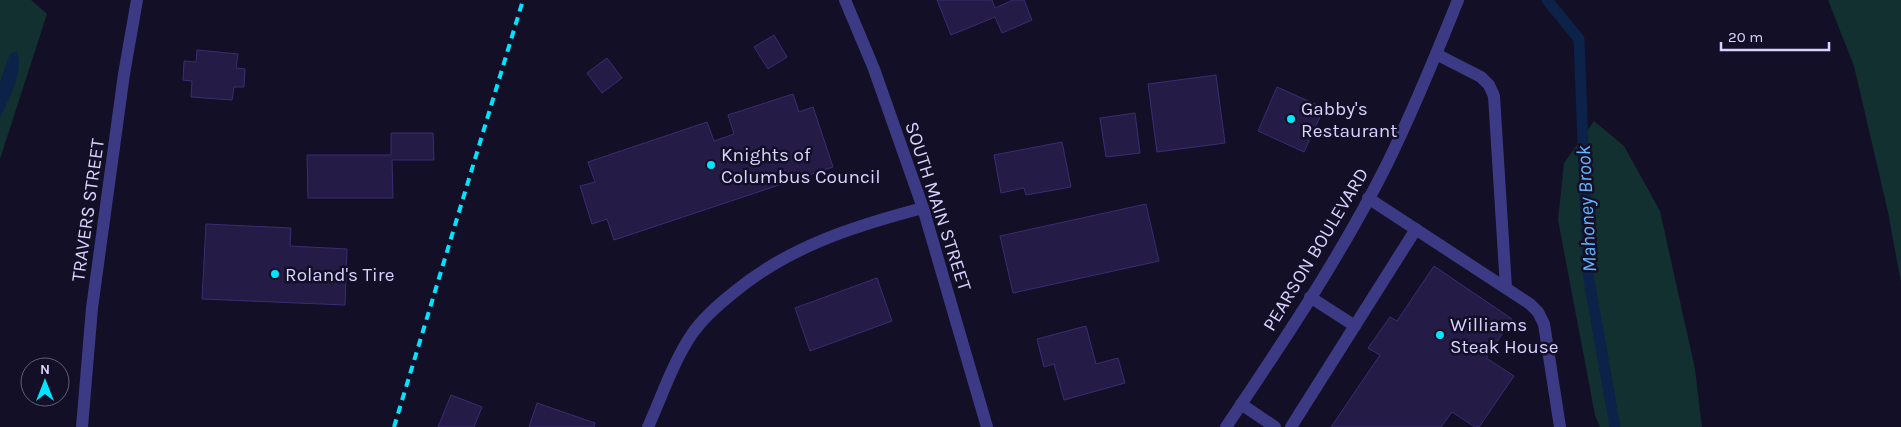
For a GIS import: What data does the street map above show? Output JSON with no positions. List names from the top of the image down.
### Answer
{
  "streets": {
    "street": ["SOUTH MAIN STREET", "TRAVERS STREET", "PEARSON BOULEVARD"]
  },
  "water": ["Mahoney Brook"],
  "places": [
    "Gabby's Restaurant",
    "Knights of Columbus Council",
    "Roland's Tire",
    "Williams Steak House"
  ],
  "scale_bar": "20 m",
  "north": "top"
}
